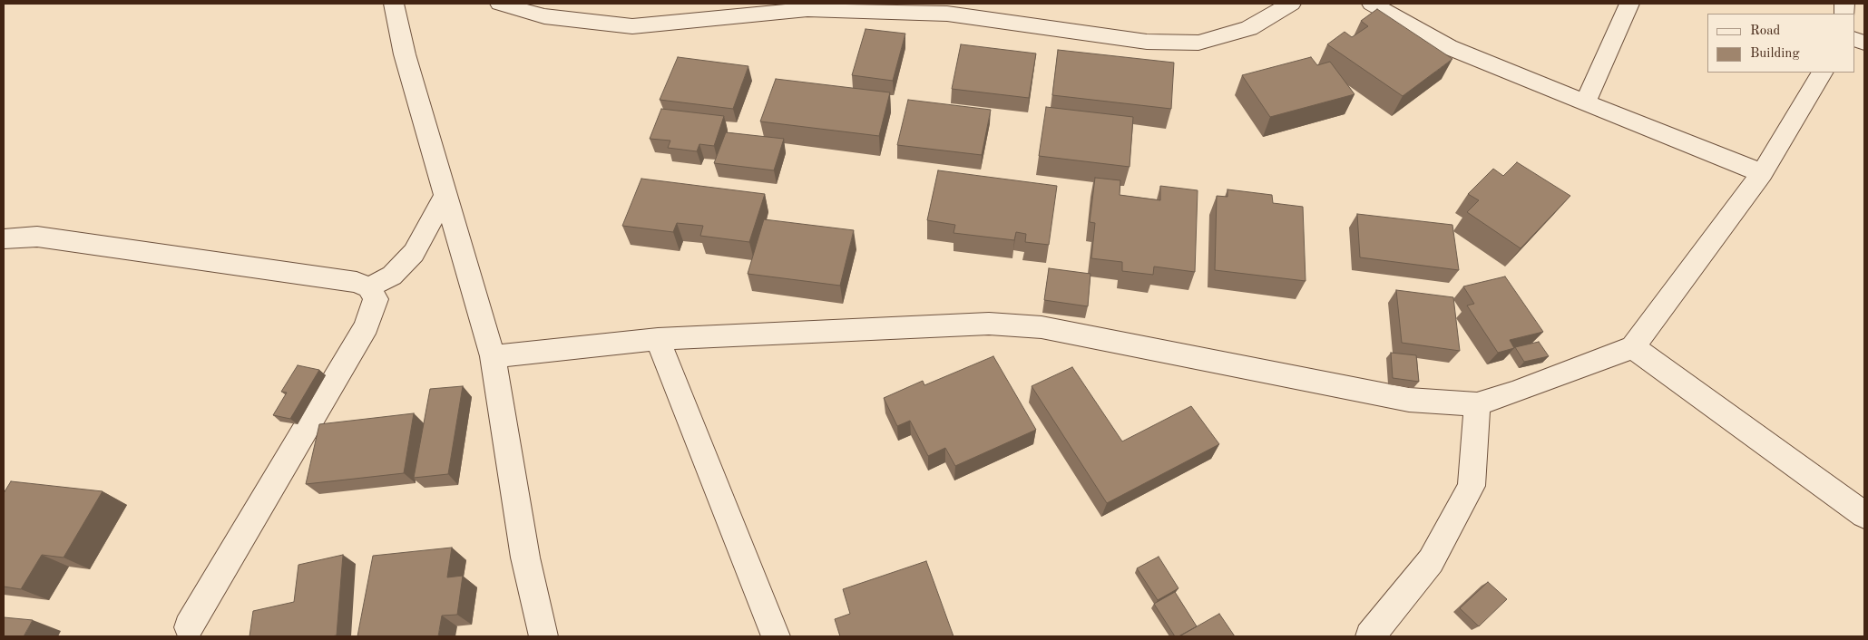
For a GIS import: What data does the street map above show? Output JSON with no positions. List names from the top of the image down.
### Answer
{
  "legend": ["Road", "Building"]
}
